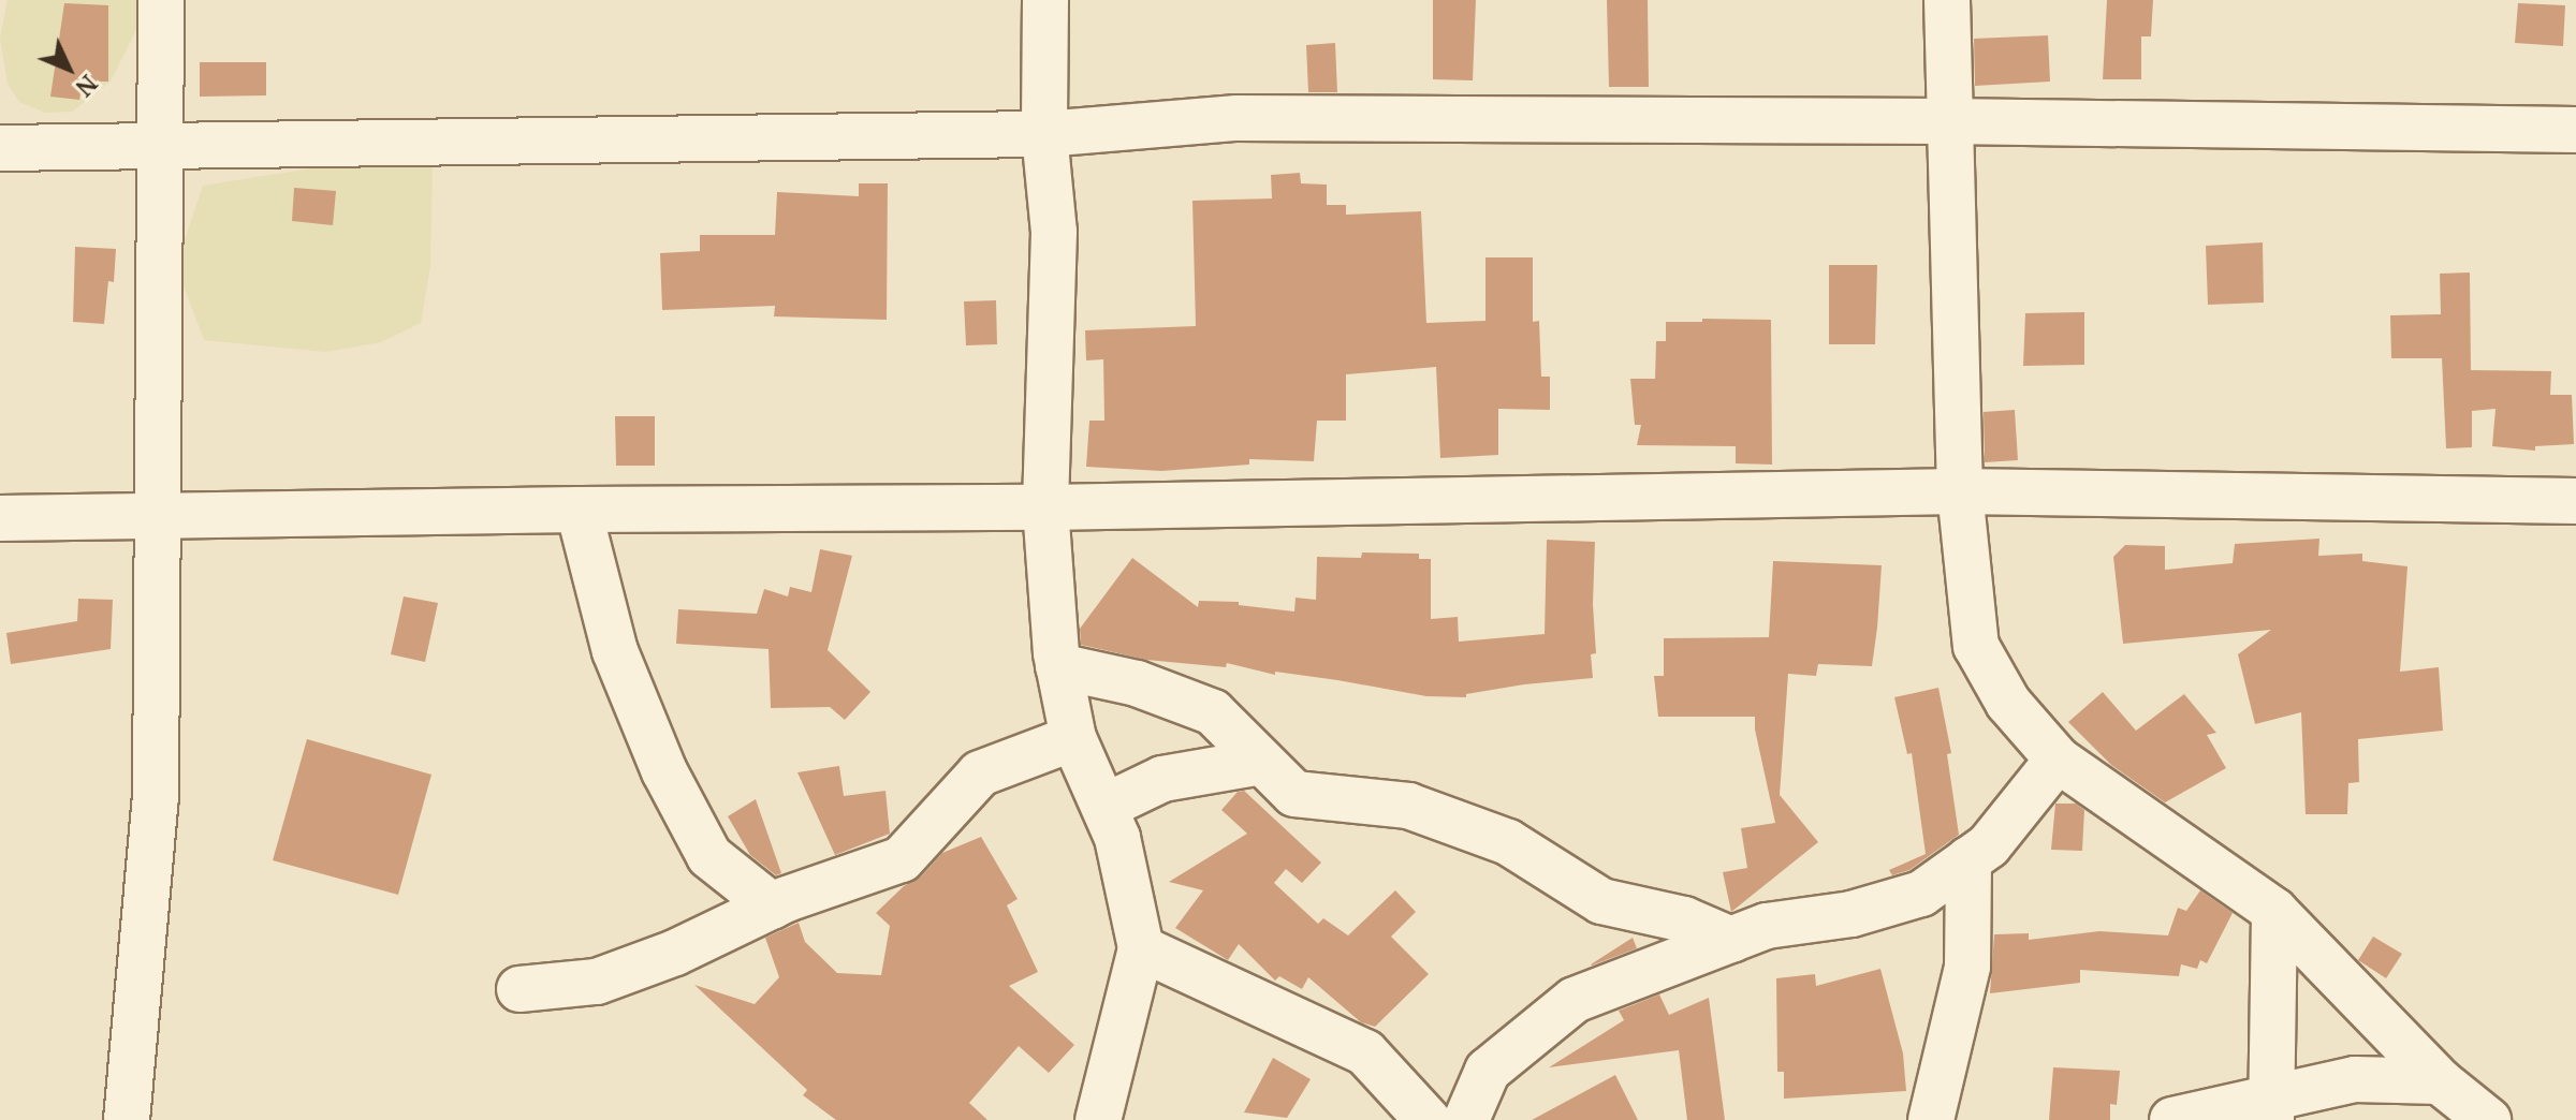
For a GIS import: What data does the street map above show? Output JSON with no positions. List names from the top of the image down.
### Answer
{
  "north": "bottom right"
}
